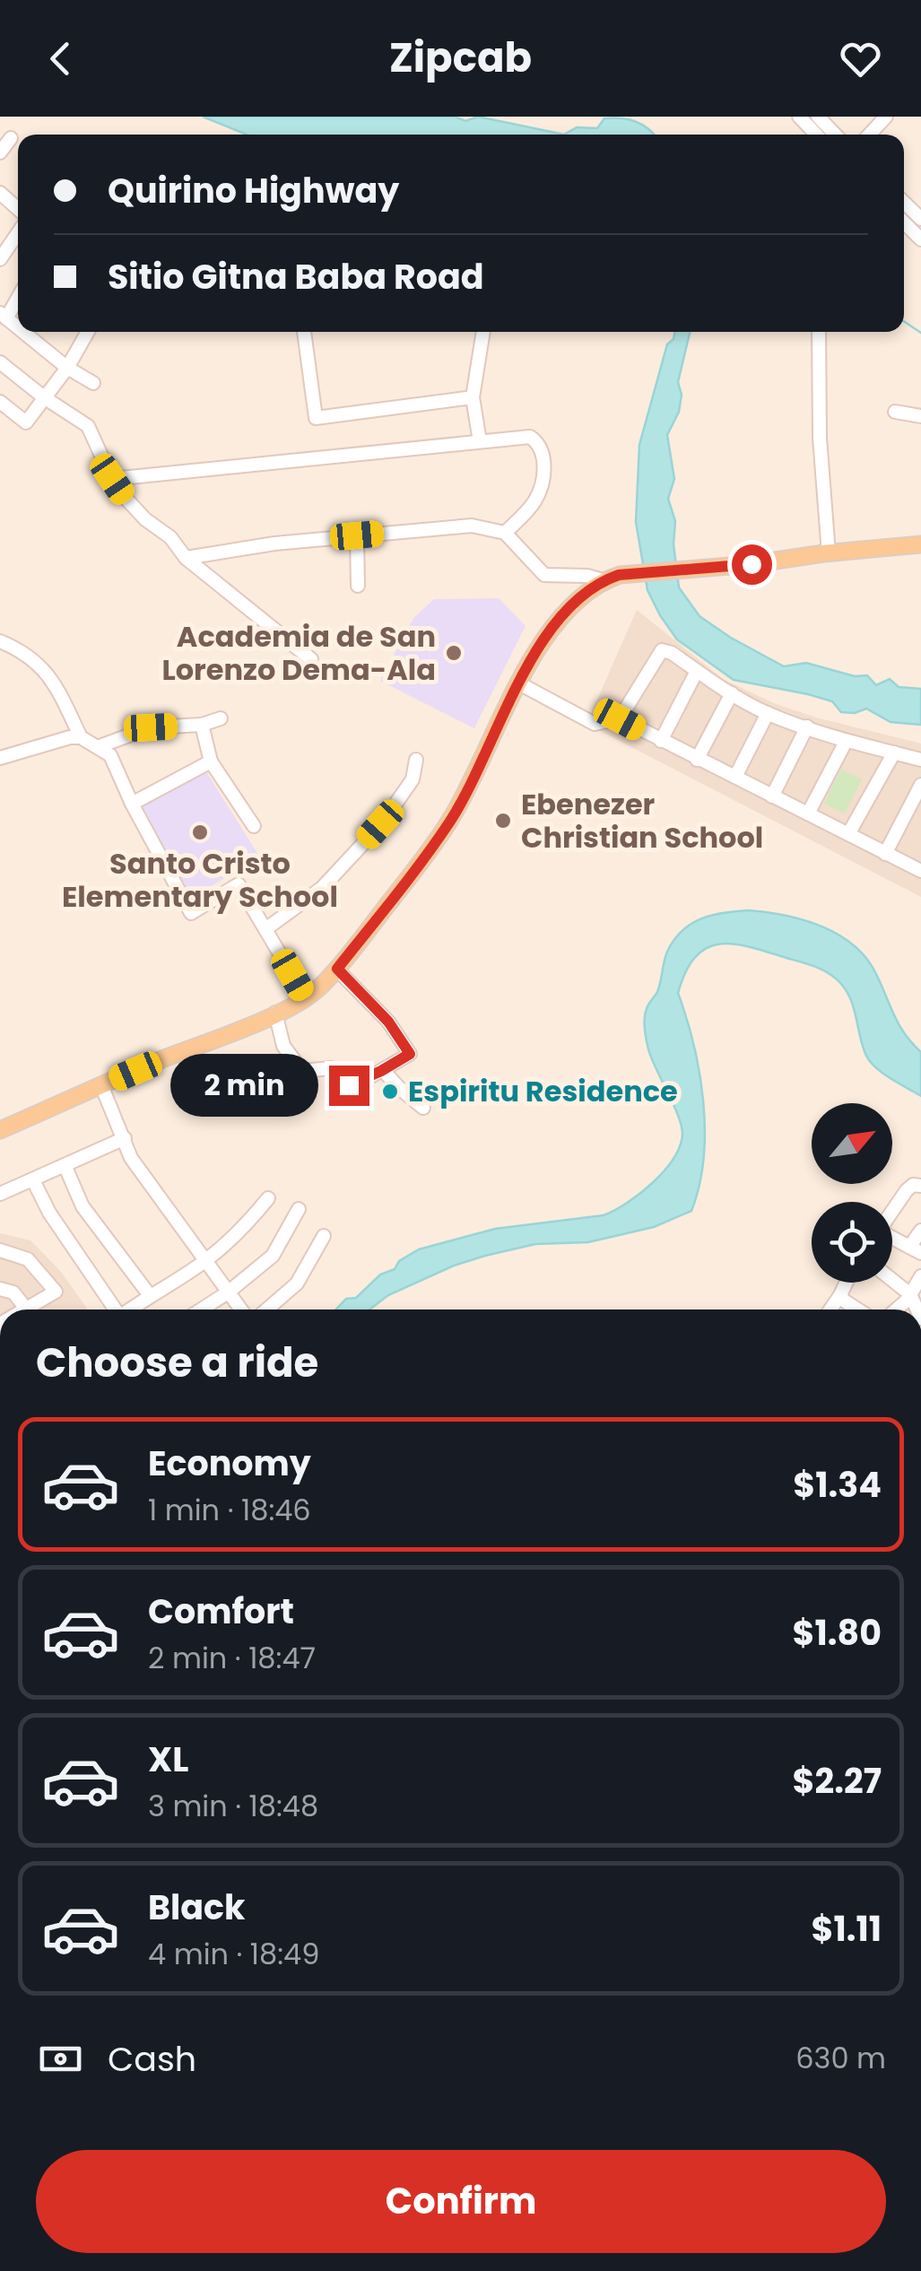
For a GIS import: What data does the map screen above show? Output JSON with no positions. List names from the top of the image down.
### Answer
{
  "places": [
    "Academia de San Lorenzo Dema-Ala",
    "Ebenezer Christian School",
    "Santo Cristo Elementary School",
    "Espiritu Residence"
  ],
  "north": "top right",
  "page": {
    "header": "Zipcab",
    "banner": ["Quirino Highway", "Sitio Gitna Baba Road"],
    "bubble": "2 min",
    "heading": "Choose a ride",
    "list": [
      {
        "name": "Economy",
        "note": "1 min · 18:46",
        "value": "$1.34"
      },
      {
        "name": "Comfort",
        "note": "2 min · 18:47",
        "value": "$1.80"
      },
      {
        "name": "XL",
        "note": "3 min · 18:48",
        "value": "$2.27"
      },
      {
        "name": "Black",
        "note": "4 min · 18:49",
        "value": "$1.11"
      }
    ],
    "pay": ["Cash", "630 m"],
    "buttons": "Confirm"
  }
}
